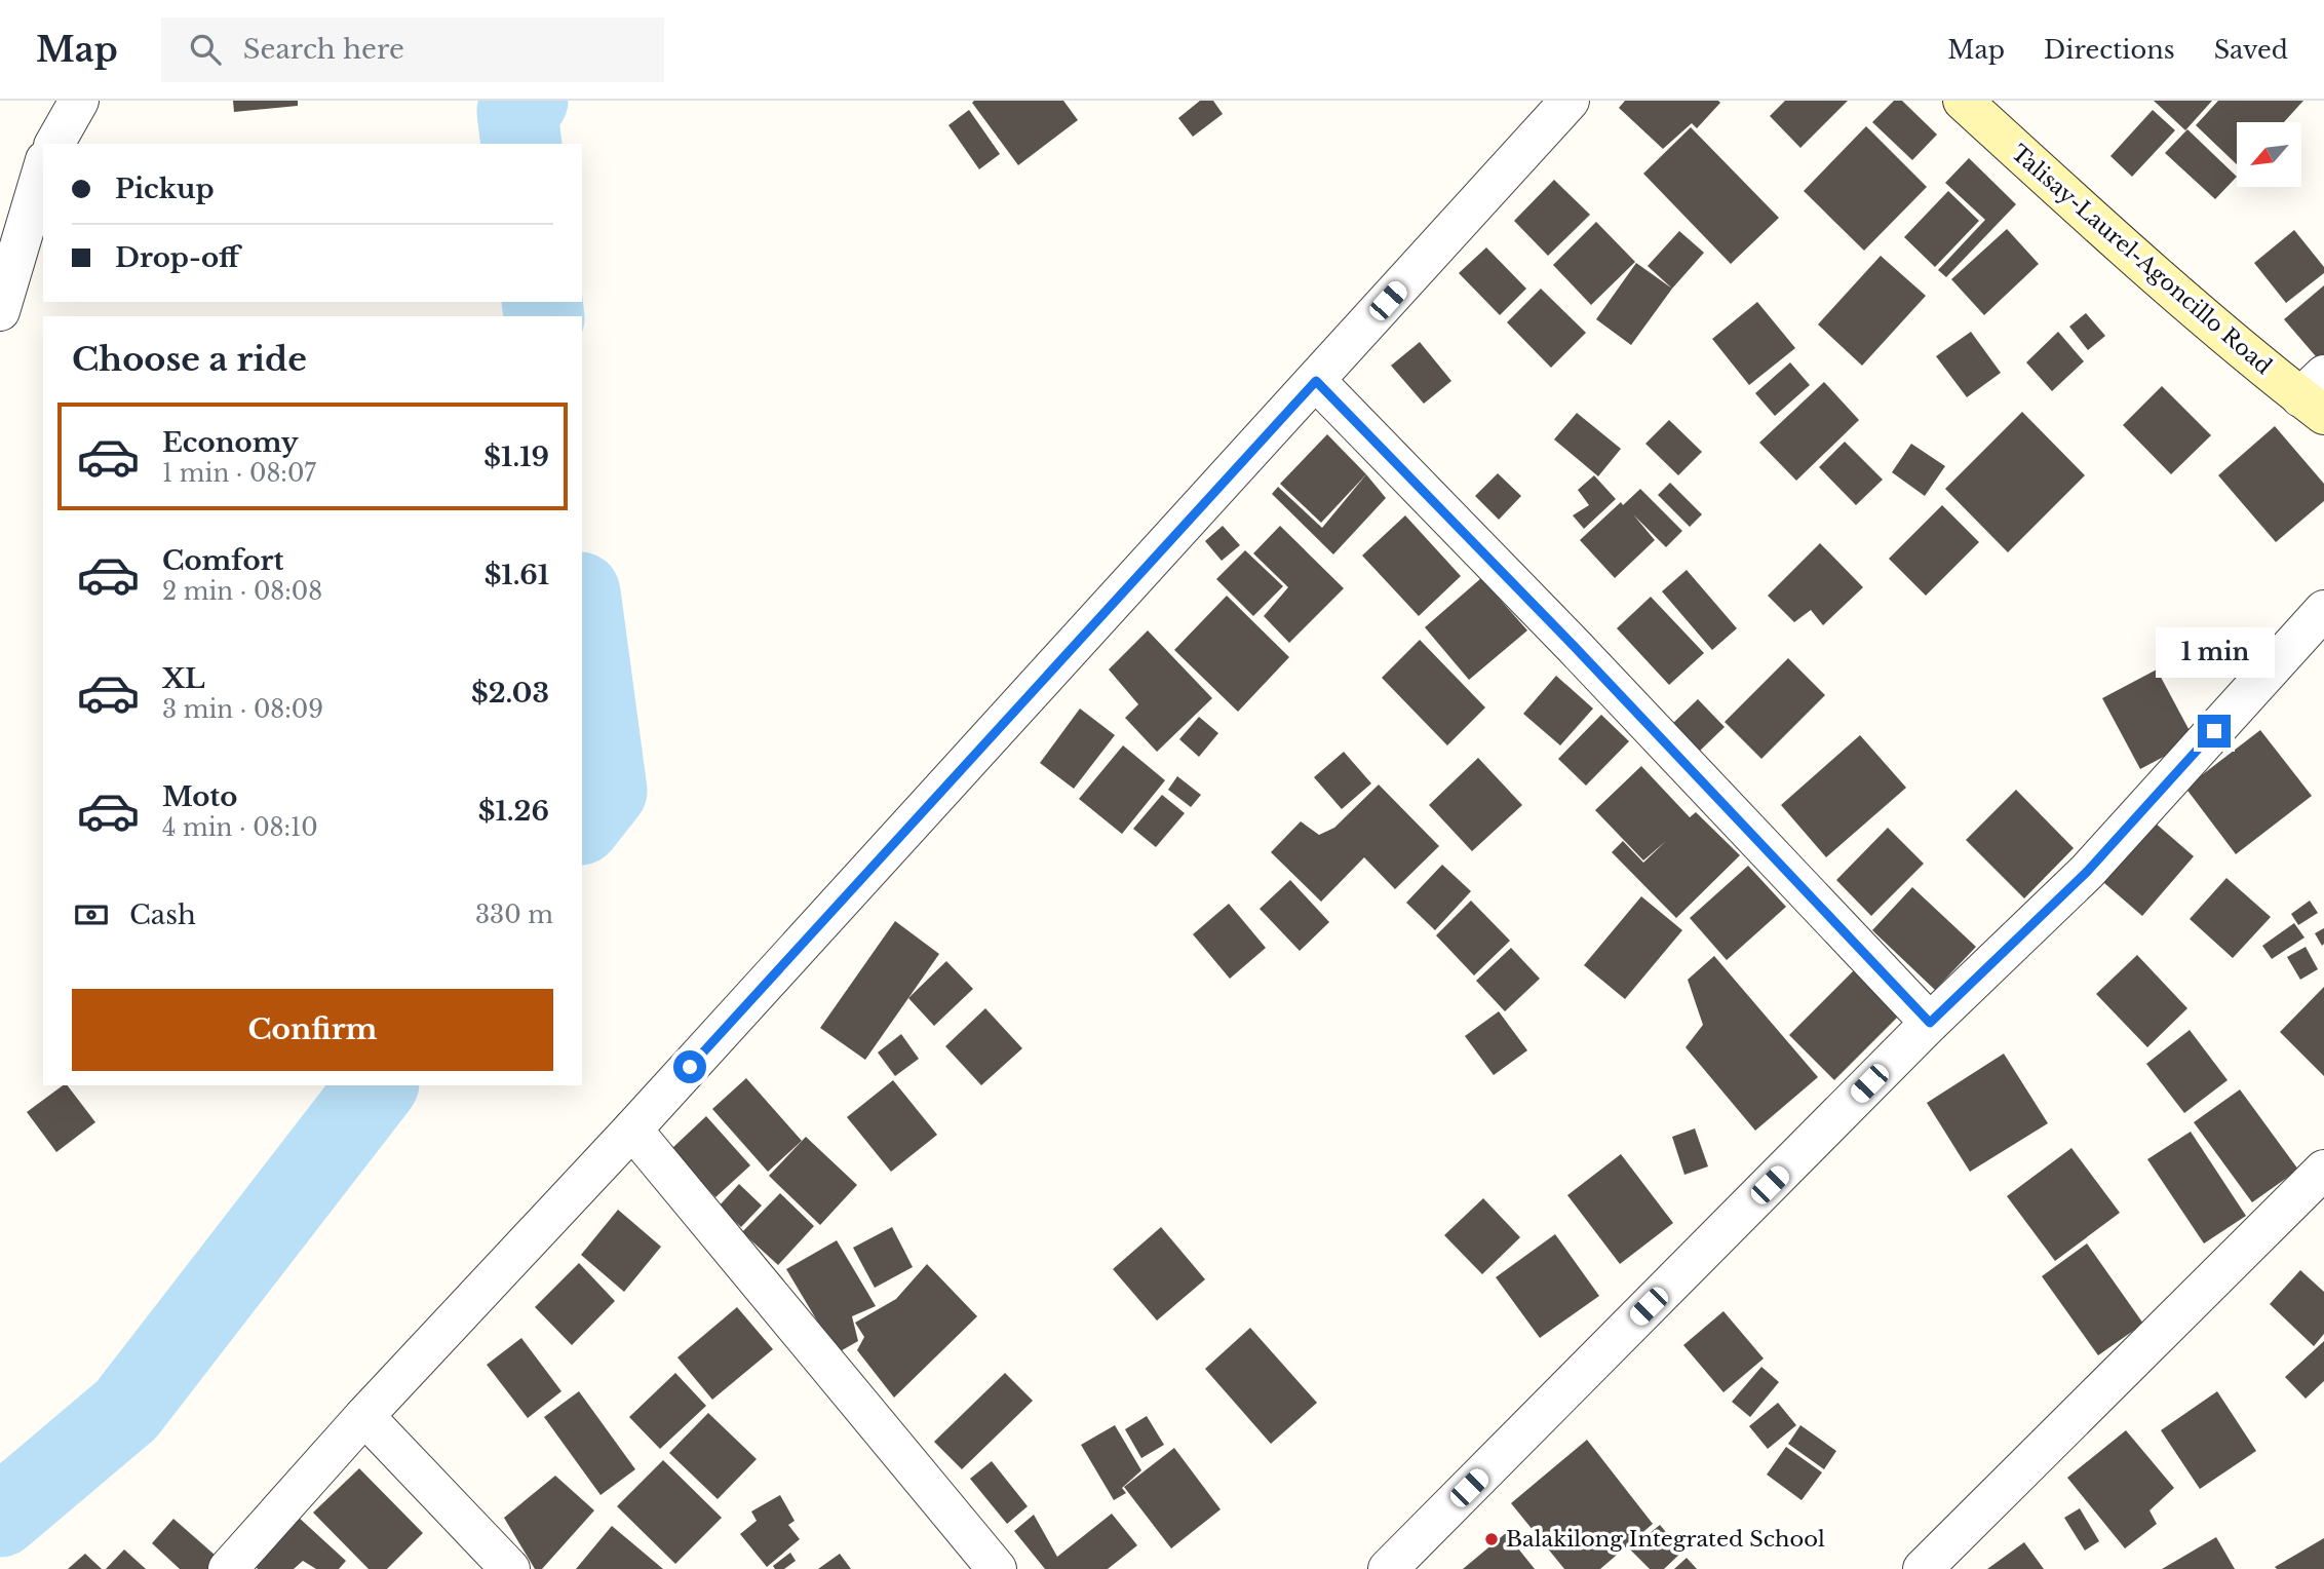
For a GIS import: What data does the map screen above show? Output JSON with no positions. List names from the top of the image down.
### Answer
{
  "streets": {
    "main road": ["Talisay-Laurel-Agoncillo Road"]
  },
  "places": ["Balakilong Integrated School"],
  "north": "bottom left",
  "page": {
    "header": "Map",
    "search": "Search here",
    "nav": ["Map", "Directions", "Saved"],
    "banner": ["Pickup", "Drop-off"],
    "heading": "Choose a ride",
    "list": [
      {
        "name": "Economy",
        "note": "1 min · 08:07",
        "value": "$1.19"
      },
      {
        "name": "Comfort",
        "note": "2 min · 08:08",
        "value": "$1.61"
      },
      {
        "name": "XL",
        "note": "3 min · 08:09",
        "value": "$2.03"
      },
      {
        "name": "Moto",
        "note": "4 min · 08:10",
        "value": "$1.26"
      }
    ],
    "bubble": "1 min",
    "pay": ["Cash", "330 m"],
    "buttons": "Confirm"
  }
}
